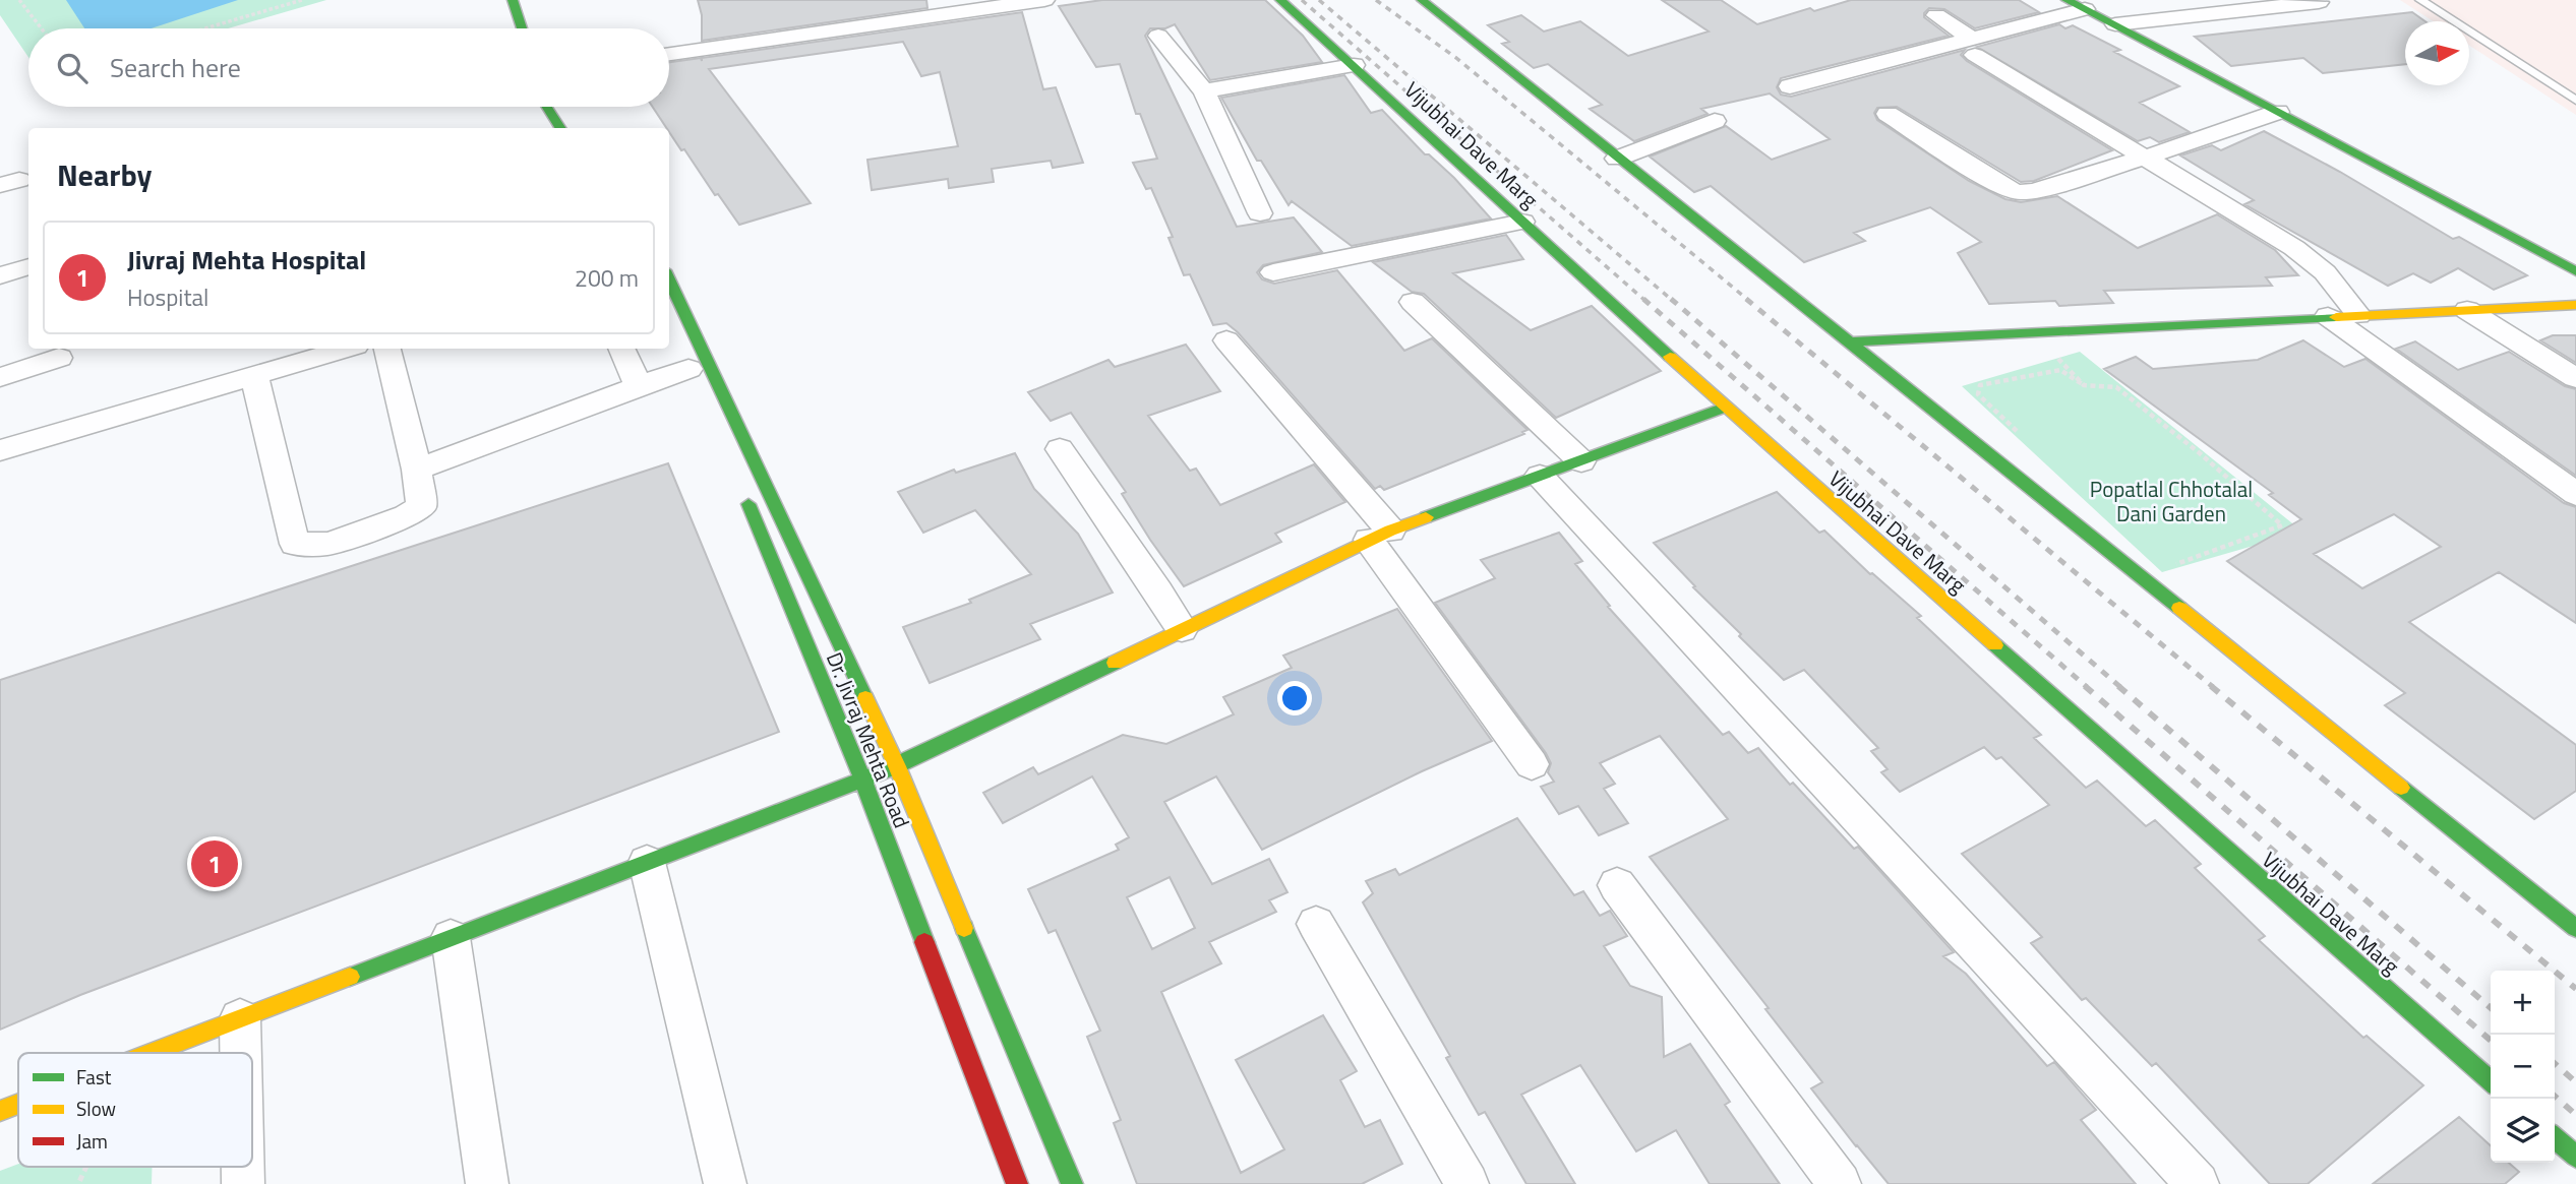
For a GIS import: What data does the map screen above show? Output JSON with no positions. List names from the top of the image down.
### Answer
{
  "streets": {
    "street": ["Vijubhai Dave Marg", "Dr. Jivraj Mehta Road"]
  },
  "parks": ["Popatlal Chhotalal Dani Garden"],
  "legend": ["Fast", "Slow", "Jam"],
  "north": "right",
  "page": {
    "search": "Search here",
    "heading": "Nearby",
    "list": [
      {
        "mark": "1",
        "name": "Jivraj Mehta Hospital",
        "note": "Hospital",
        "value": "200 m"
      }
    ],
    "pins": "1",
    "map_buttons": ["+", "−"]
  }
}
